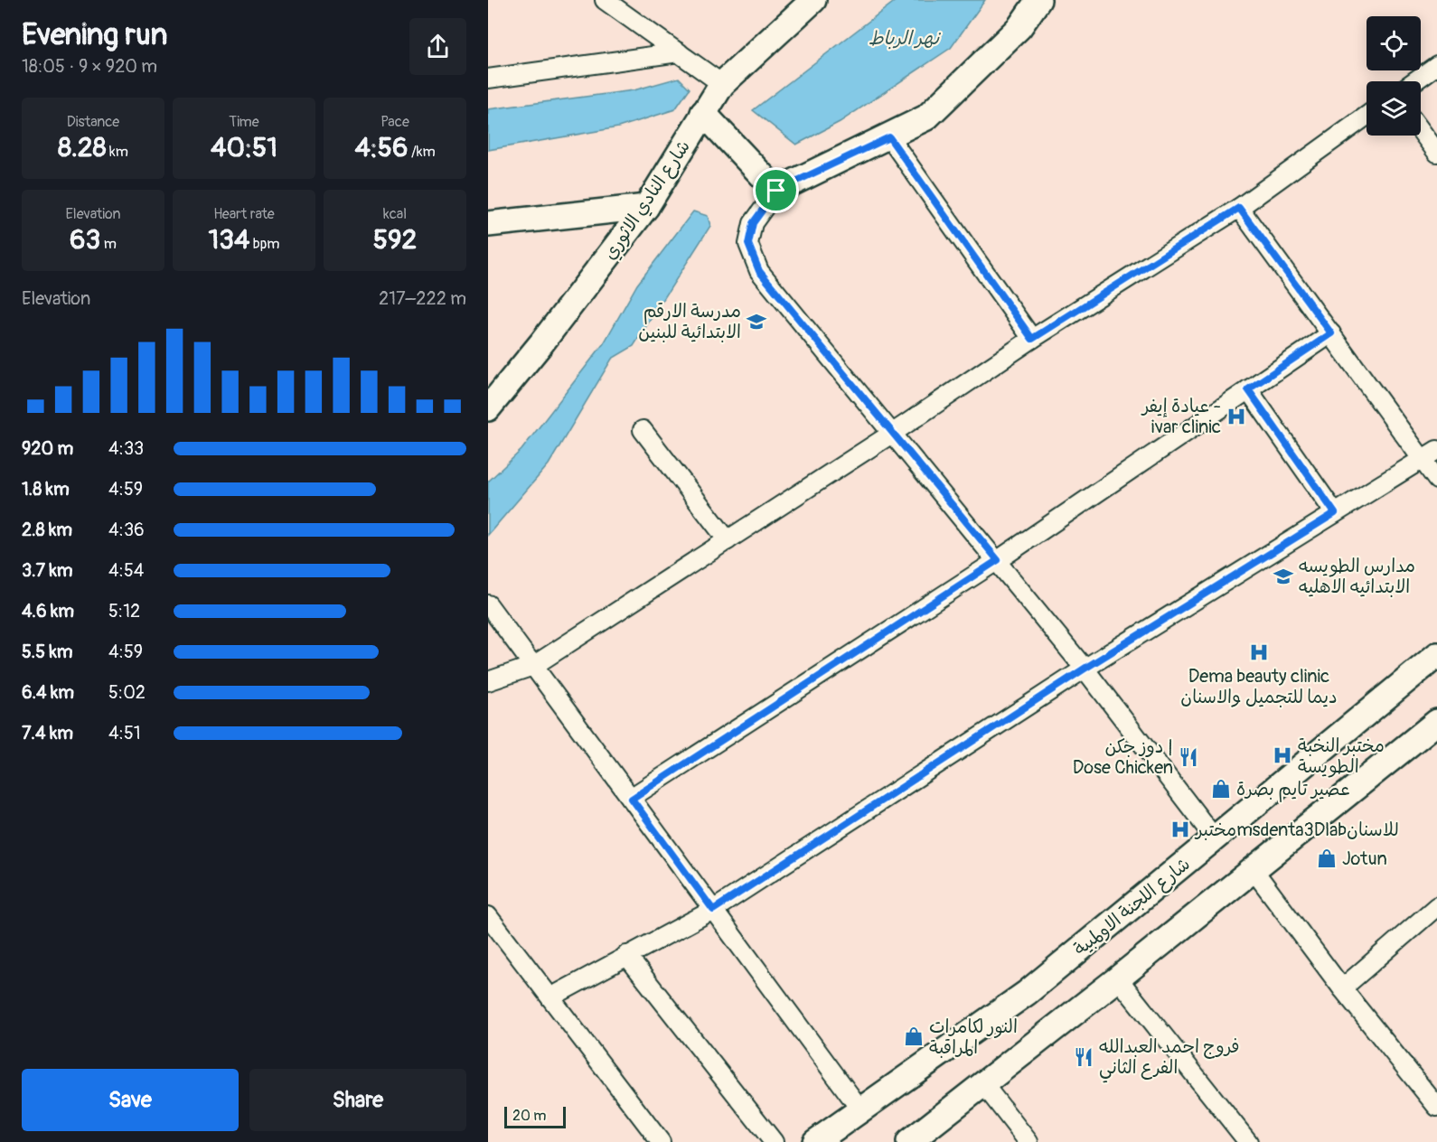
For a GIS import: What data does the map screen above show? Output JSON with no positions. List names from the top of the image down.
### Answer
{
  "streets": {
    "main road": ["شارع النادي الاثوري", "شارع اللجنة الاولمبية"]
  },
  "water": ["نهر الرباط"],
  "places": {
    "school or university": ["مدرسة الارقم الابتدائية للبنين", "مدارس الطويسه الابتدائيه الاهليه"],
    "hospital": [
      "عيادة إيفر - ivar clinic",
      "Dema beauty clinic ديما للتجميل والاسنان",
      "مختبر النخبة الطويسة",
      "مختبرmsdenta3Dlabللاسنان"
    ],
    "restaurant": ["دوز جكن | Dose Chicken", "فروج احمد العبدالله الفرع الثاني"],
    "shop": ["عصير تايم بصرة", "Jotun", "النور لكامرات المراقبة"]
  },
  "scale_bar": "20 m",
  "page": {
    "heading": ["Evening run", "18:05 · 9 × 920 m"],
    "stats": [
      ["Distance", "8.28 km"],
      ["Time", "40:51"],
      ["Pace", "4:56 /km"],
      ["Elevation", "63 m"],
      ["Heart rate", "134 bpm"],
      ["kcal", "592"]
    ],
    "chart": ["Elevation", "217–222 m"],
    "list": [
      {
        "name": "920 m",
        "note": "4:33"
      },
      {
        "name": "1.8 km",
        "note": "4:59"
      },
      {
        "name": "2.8 km",
        "note": "4:36"
      },
      {
        "name": "3.7 km",
        "note": "4:54"
      },
      {
        "name": "4.6 km",
        "note": "5:12"
      },
      {
        "name": "5.5 km",
        "note": "4:59"
      },
      {
        "name": "6.4 km",
        "note": "5:02"
      },
      {
        "name": "7.4 km",
        "note": "4:51"
      }
    ],
    "buttons": ["Save", "Share"],
    "scale": "20 m"
  }
}
